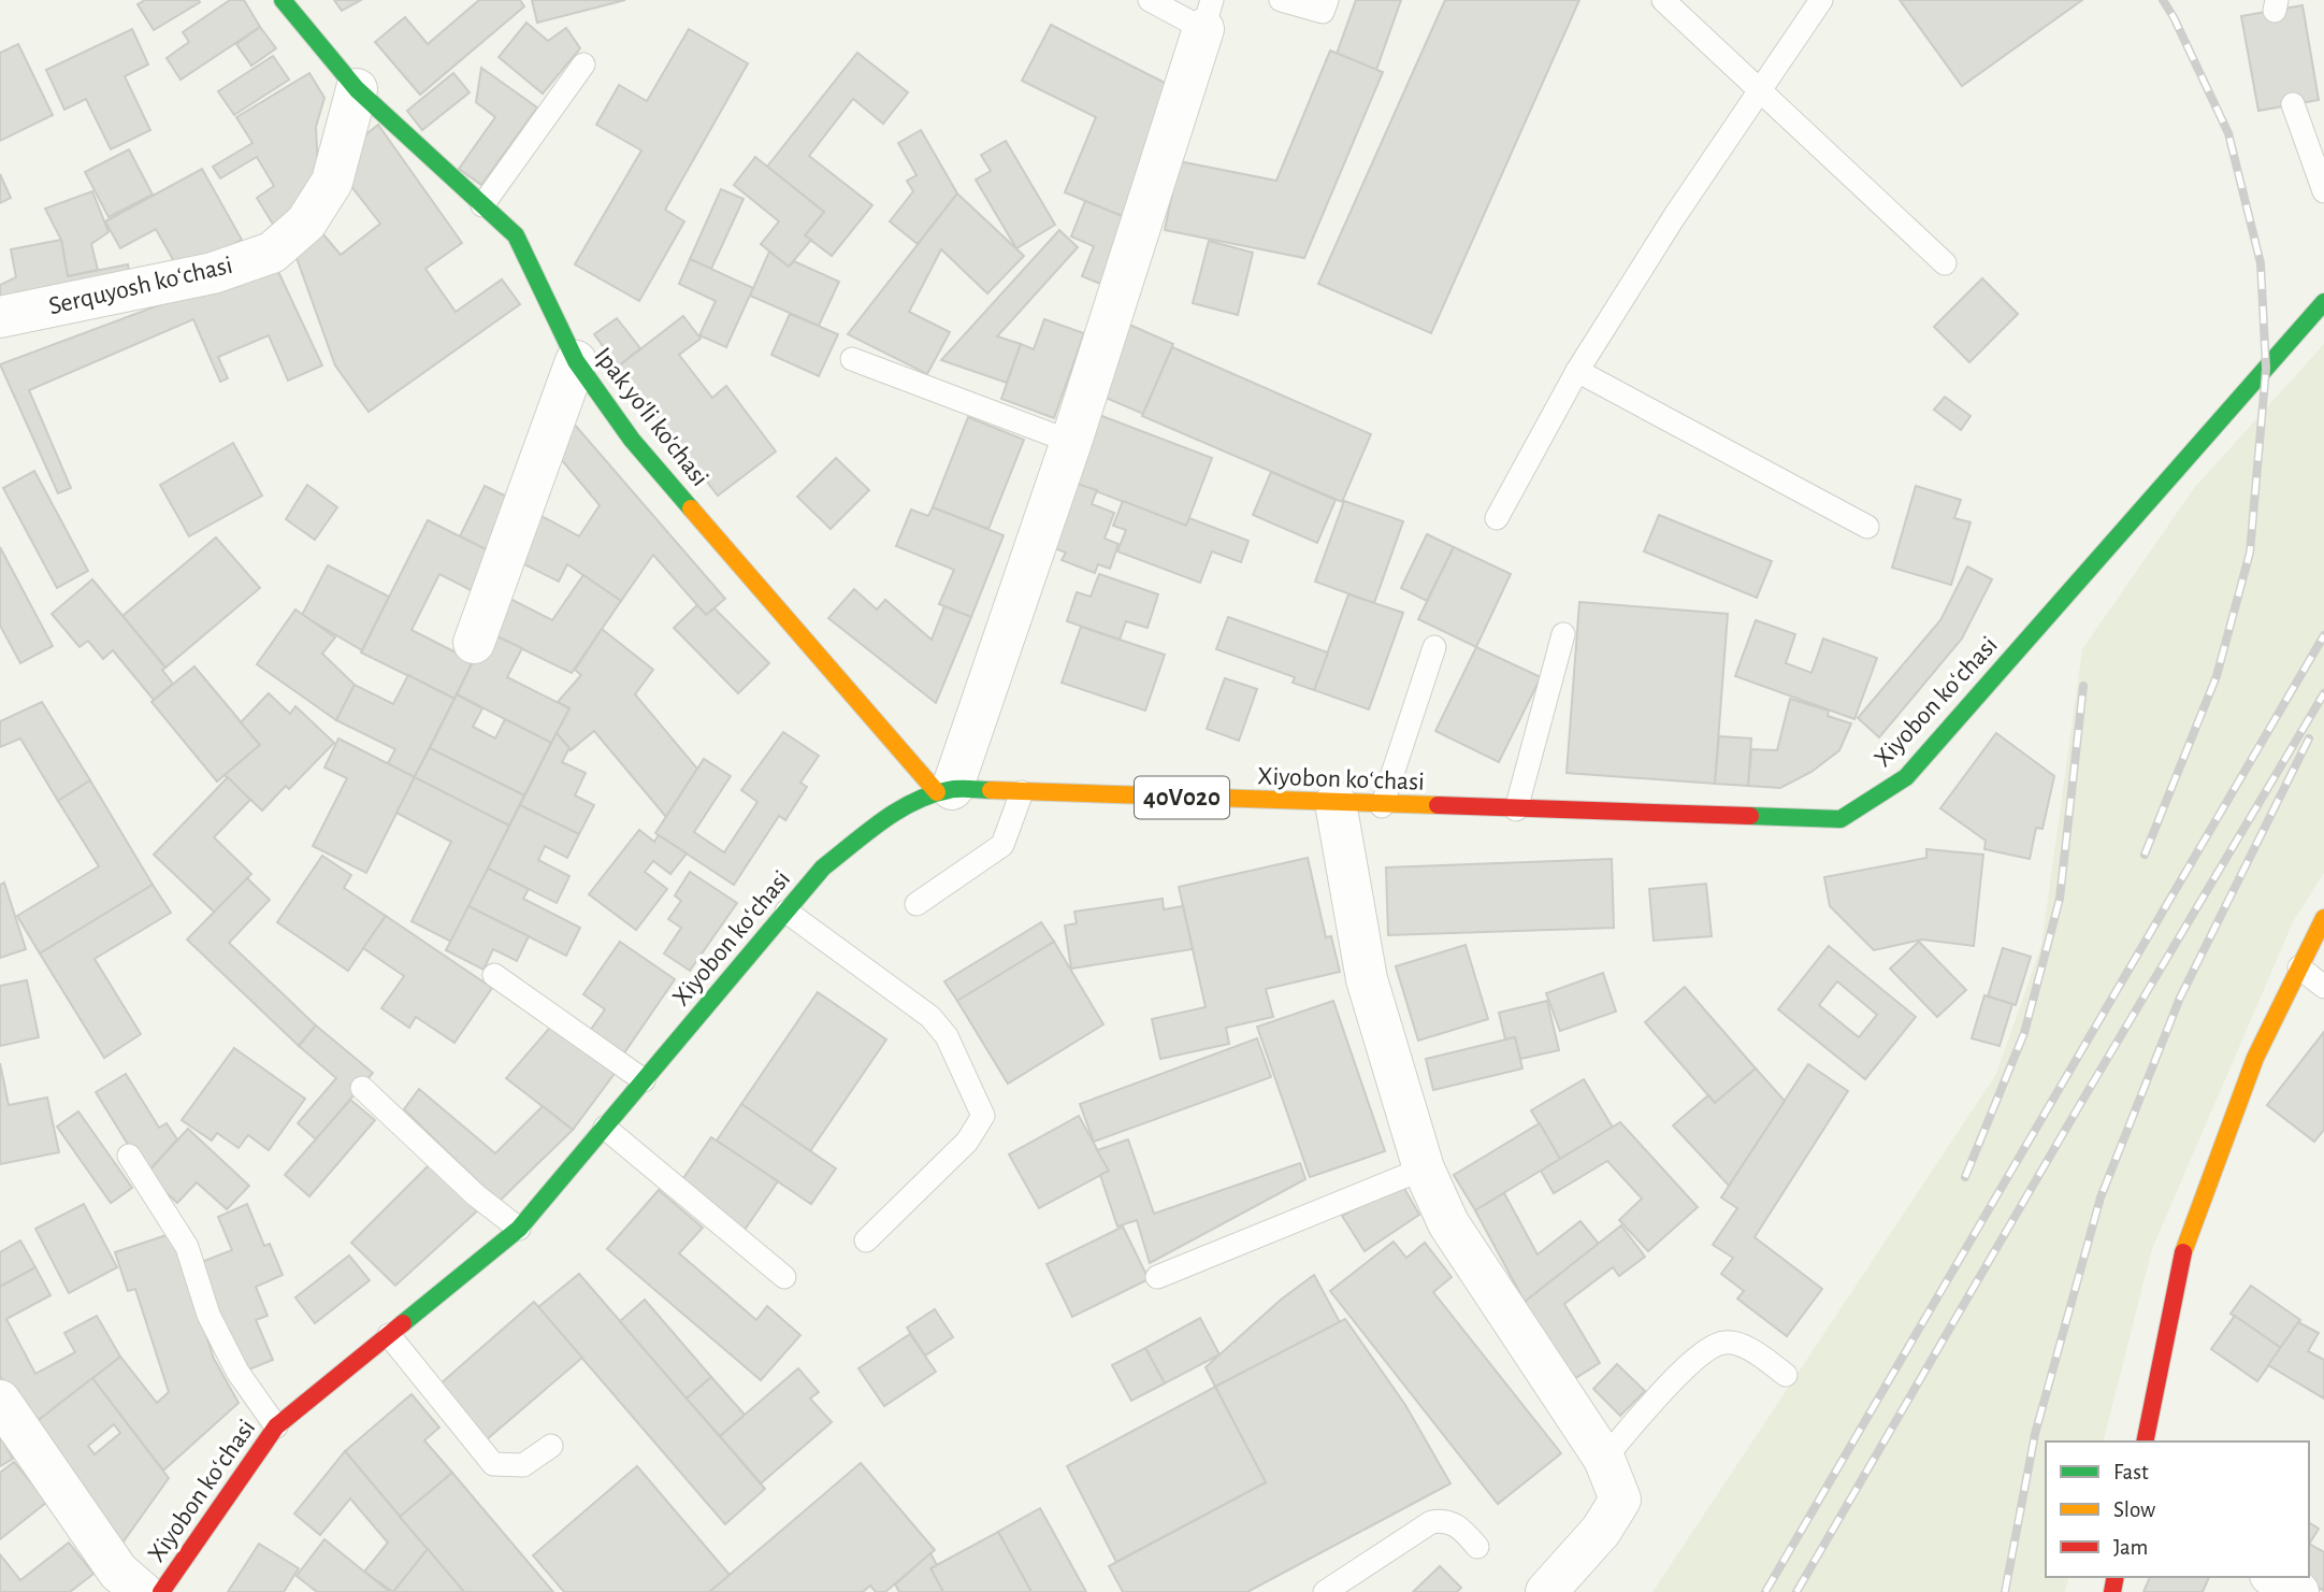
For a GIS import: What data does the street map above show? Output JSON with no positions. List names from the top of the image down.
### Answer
{
  "streets": {
    "main road": ["Ipak yo'li ko'chasi", "Xiyobon koʻchasi", "40V020"],
    "street": ["Serquyosh koʻchasi"]
  },
  "crossings": [
    ["Serquyosh koʻchasi", "Ipak yo'li ko'chasi"],
    ["Ipak yo'li ko'chasi", "Xiyobon koʻchasi"]
  ],
  "legend": ["Fast", "Slow", "Jam"]
}
